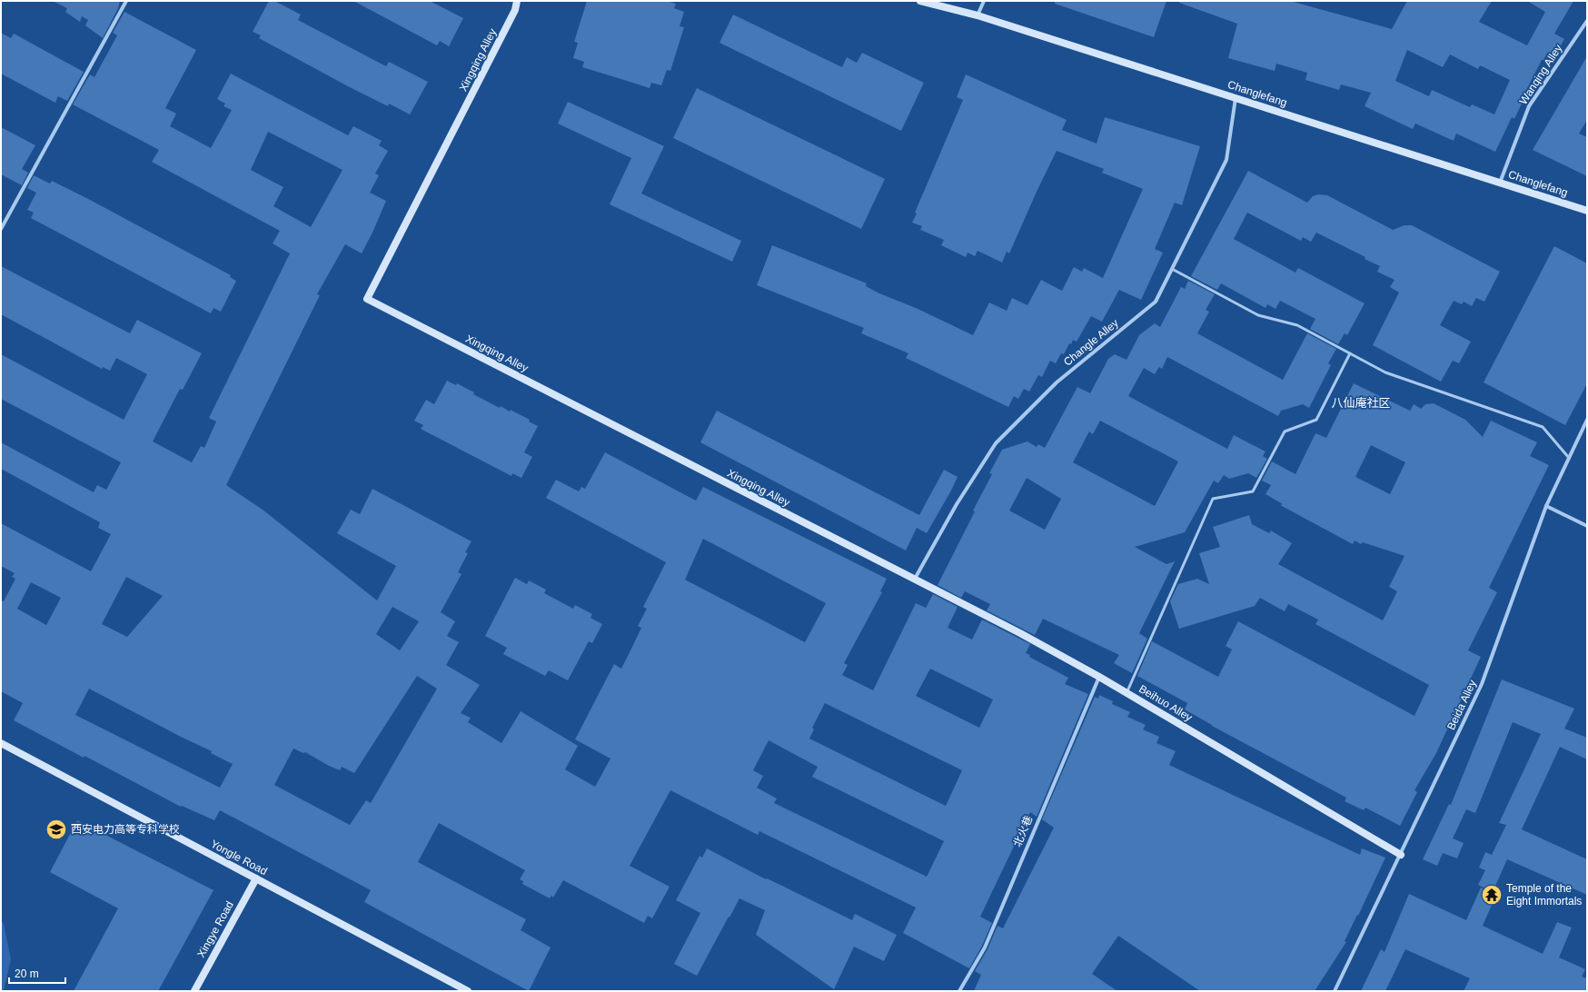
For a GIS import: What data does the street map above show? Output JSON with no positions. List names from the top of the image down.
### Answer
{
  "streets": {
    "street": [
      "Xingqing Alley",
      "Wanqing Alley",
      "Changlefang",
      "Changle Alley",
      "Beihuo Alley",
      "Beida Alley",
      "北火巷",
      "Yongle Road",
      "Xingye Road"
    ]
  },
  "crossings": [
    ["Xingqing Alley", "Changle Alley"],
    ["Xingqing Alley", "Beihuo Alley"],
    ["Wanqing Alley", "Changlefang"],
    ["Changlefang", "Changle Alley"],
    ["Changle Alley", "Beihuo Alley"],
    ["Beihuo Alley", "Beida Alley"],
    ["Beihuo Alley", "北火巷"],
    ["Yongle Road", "Xingye Road"]
  ],
  "districts": ["八仙庵社区"],
  "places": {
    "school or university": ["西安电力高等专科学校"],
    "temple": ["Temple of the Eight Immortals"]
  },
  "scale_bar": "20 m"
}
